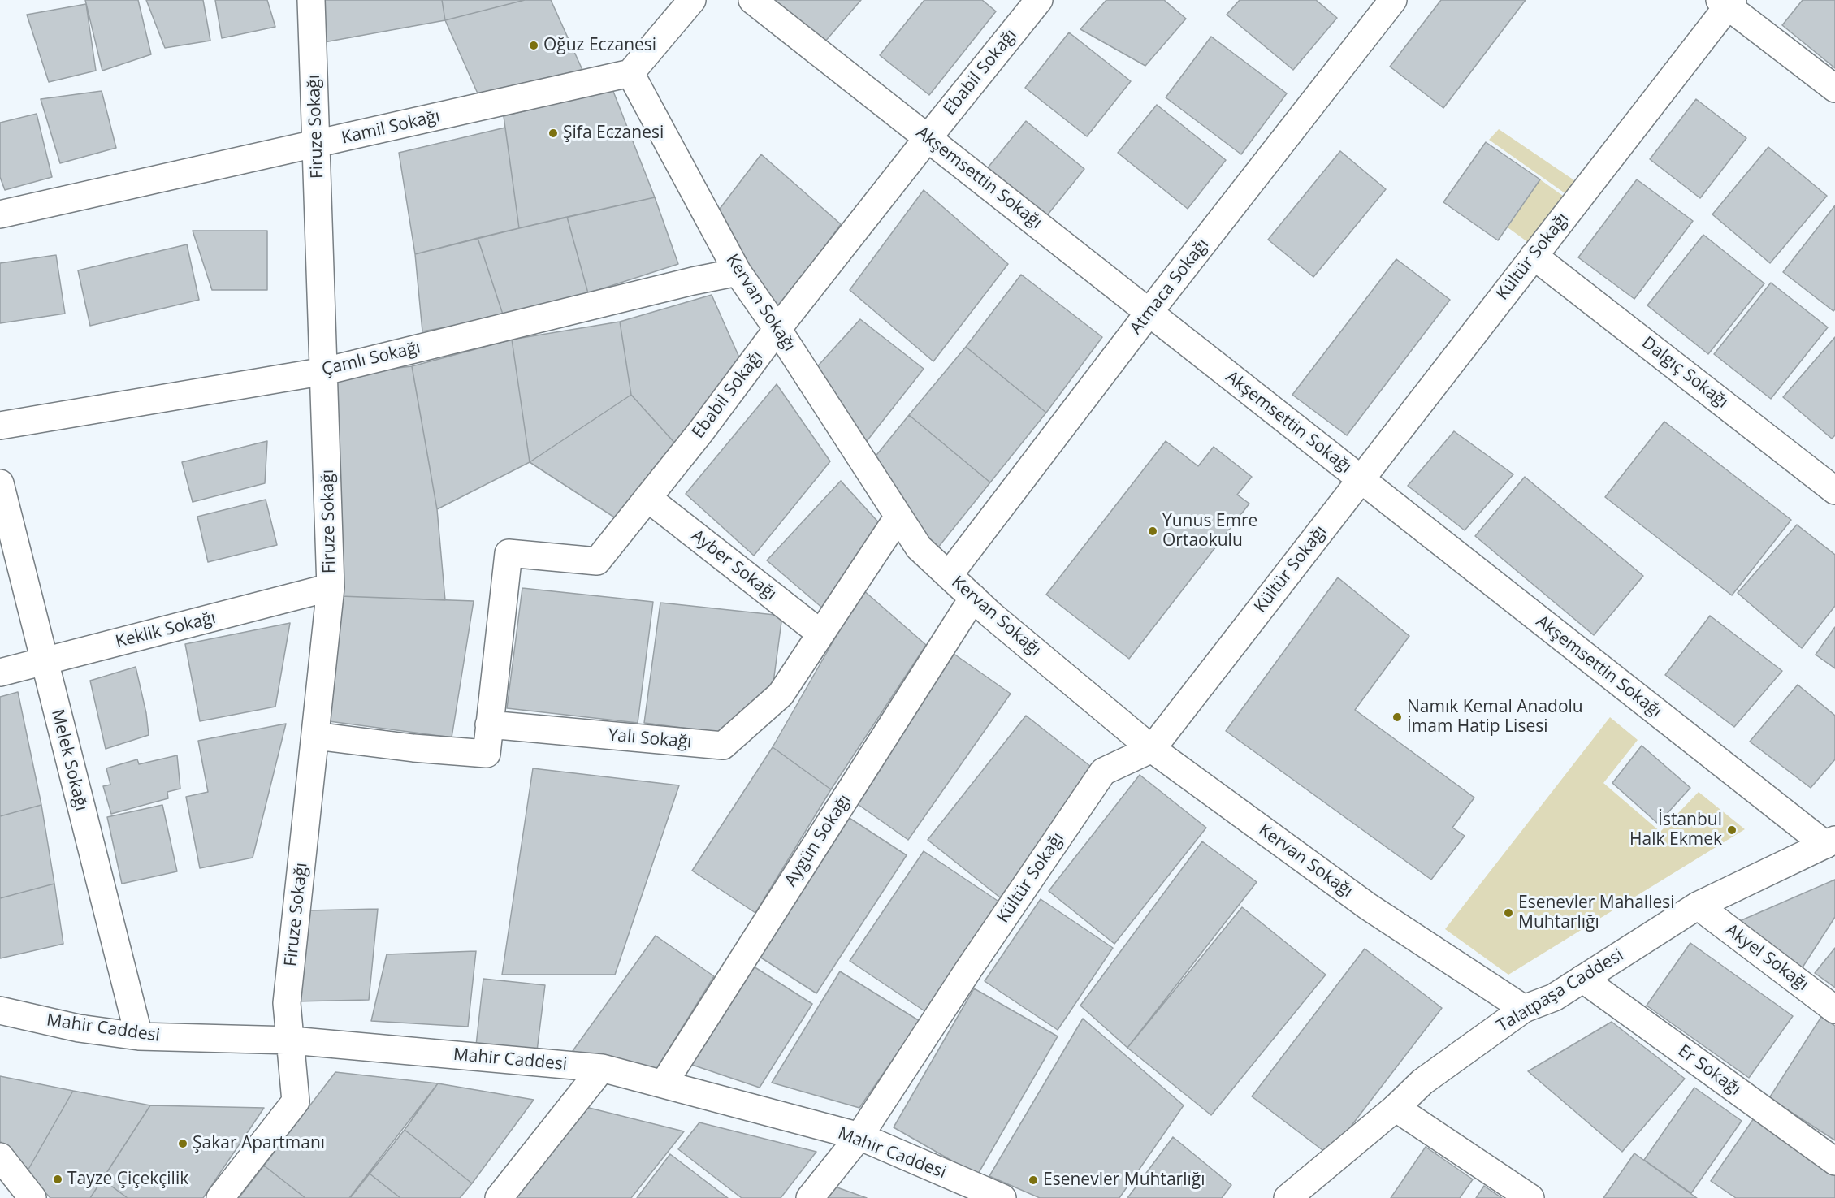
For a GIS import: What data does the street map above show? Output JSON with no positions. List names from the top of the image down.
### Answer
{
  "streets": {
    "street": [
      "Ebabil Sokağı",
      "Firuze Sokağı",
      "Kamil Sokağı",
      "Akşemsettin Sokağı",
      "Kültür Sokağı",
      "Atmaca Sokağı",
      "Kervan Sokağı",
      "Çamlı Sokağı",
      "Dalgıç Sokağı",
      "Ayber Sokağı",
      "Keklik Sokağı",
      "Yalı Sokağı",
      "Melek Sokağı",
      "Aygün Sokağı",
      "Akyel Sokağı",
      "Talatpaşa Caddesi",
      "Mahir Caddesi",
      "Er Sokağı"
    ]
  },
  "crossings": [
    ["Ebabil Sokağı", "Akşemsettin Sokağı"],
    ["Ebabil Sokağı", "Kervan Sokağı"],
    ["Ebabil Sokağı", "Ayber Sokağı"],
    ["Ebabil Sokağı", "Yalı Sokağı"],
    ["Firuze Sokağı", "Kamil Sokağı"],
    ["Firuze Sokağı", "Çamlı Sokağı"],
    ["Firuze Sokağı", "Keklik Sokağı"],
    ["Firuze Sokağı", "Mahir Caddesi"],
    ["Kamil Sokağı", "Kervan Sokağı"],
    ["Akşemsettin Sokağı", "Kültür Sokağı"],
    ["Akşemsettin Sokağı", "Atmaca Sokağı"],
    ["Akşemsettin Sokağı", "Talatpaşa Caddesi"],
    ["Kültür Sokağı", "Kervan Sokağı"],
    ["Kültür Sokağı", "Dalgıç Sokağı"],
    ["Kültür Sokağı", "Mahir Caddesi"],
    ["Atmaca Sokağı", "Kervan Sokağı"],
    ["Kervan Sokağı", "Çamlı Sokağı"],
    ["Kervan Sokağı", "Yalı Sokağı"],
    ["Kervan Sokağı", "Aygün Sokağı"],
    ["Kervan Sokağı", "Talatpaşa Caddesi"],
    ["Ayber Sokağı", "Yalı Sokağı"],
    ["Keklik Sokağı", "Melek Sokağı"],
    ["Melek Sokağı", "Mahir Caddesi"],
    ["Aygün Sokağı", "Mahir Caddesi"],
    ["Akyel Sokağı", "Talatpaşa Caddesi"],
    ["Talatpaşa Caddesi", "Er Sokağı"]
  ],
  "places": [
    "Oğuz Eczanesi",
    "Şifa Eczanesi",
    "Yunus Emre Ortaokulu",
    "Namık Kemal Anadolu İmam Hatip Lisesi",
    "İstanbul Halk Ekmek",
    "Esenevler Mahallesi Muhtarlığı",
    "Şakar Apartmanı",
    "Tayze Çiçekçilik",
    "Esenevler Muhtarlığı"
  ]
}
